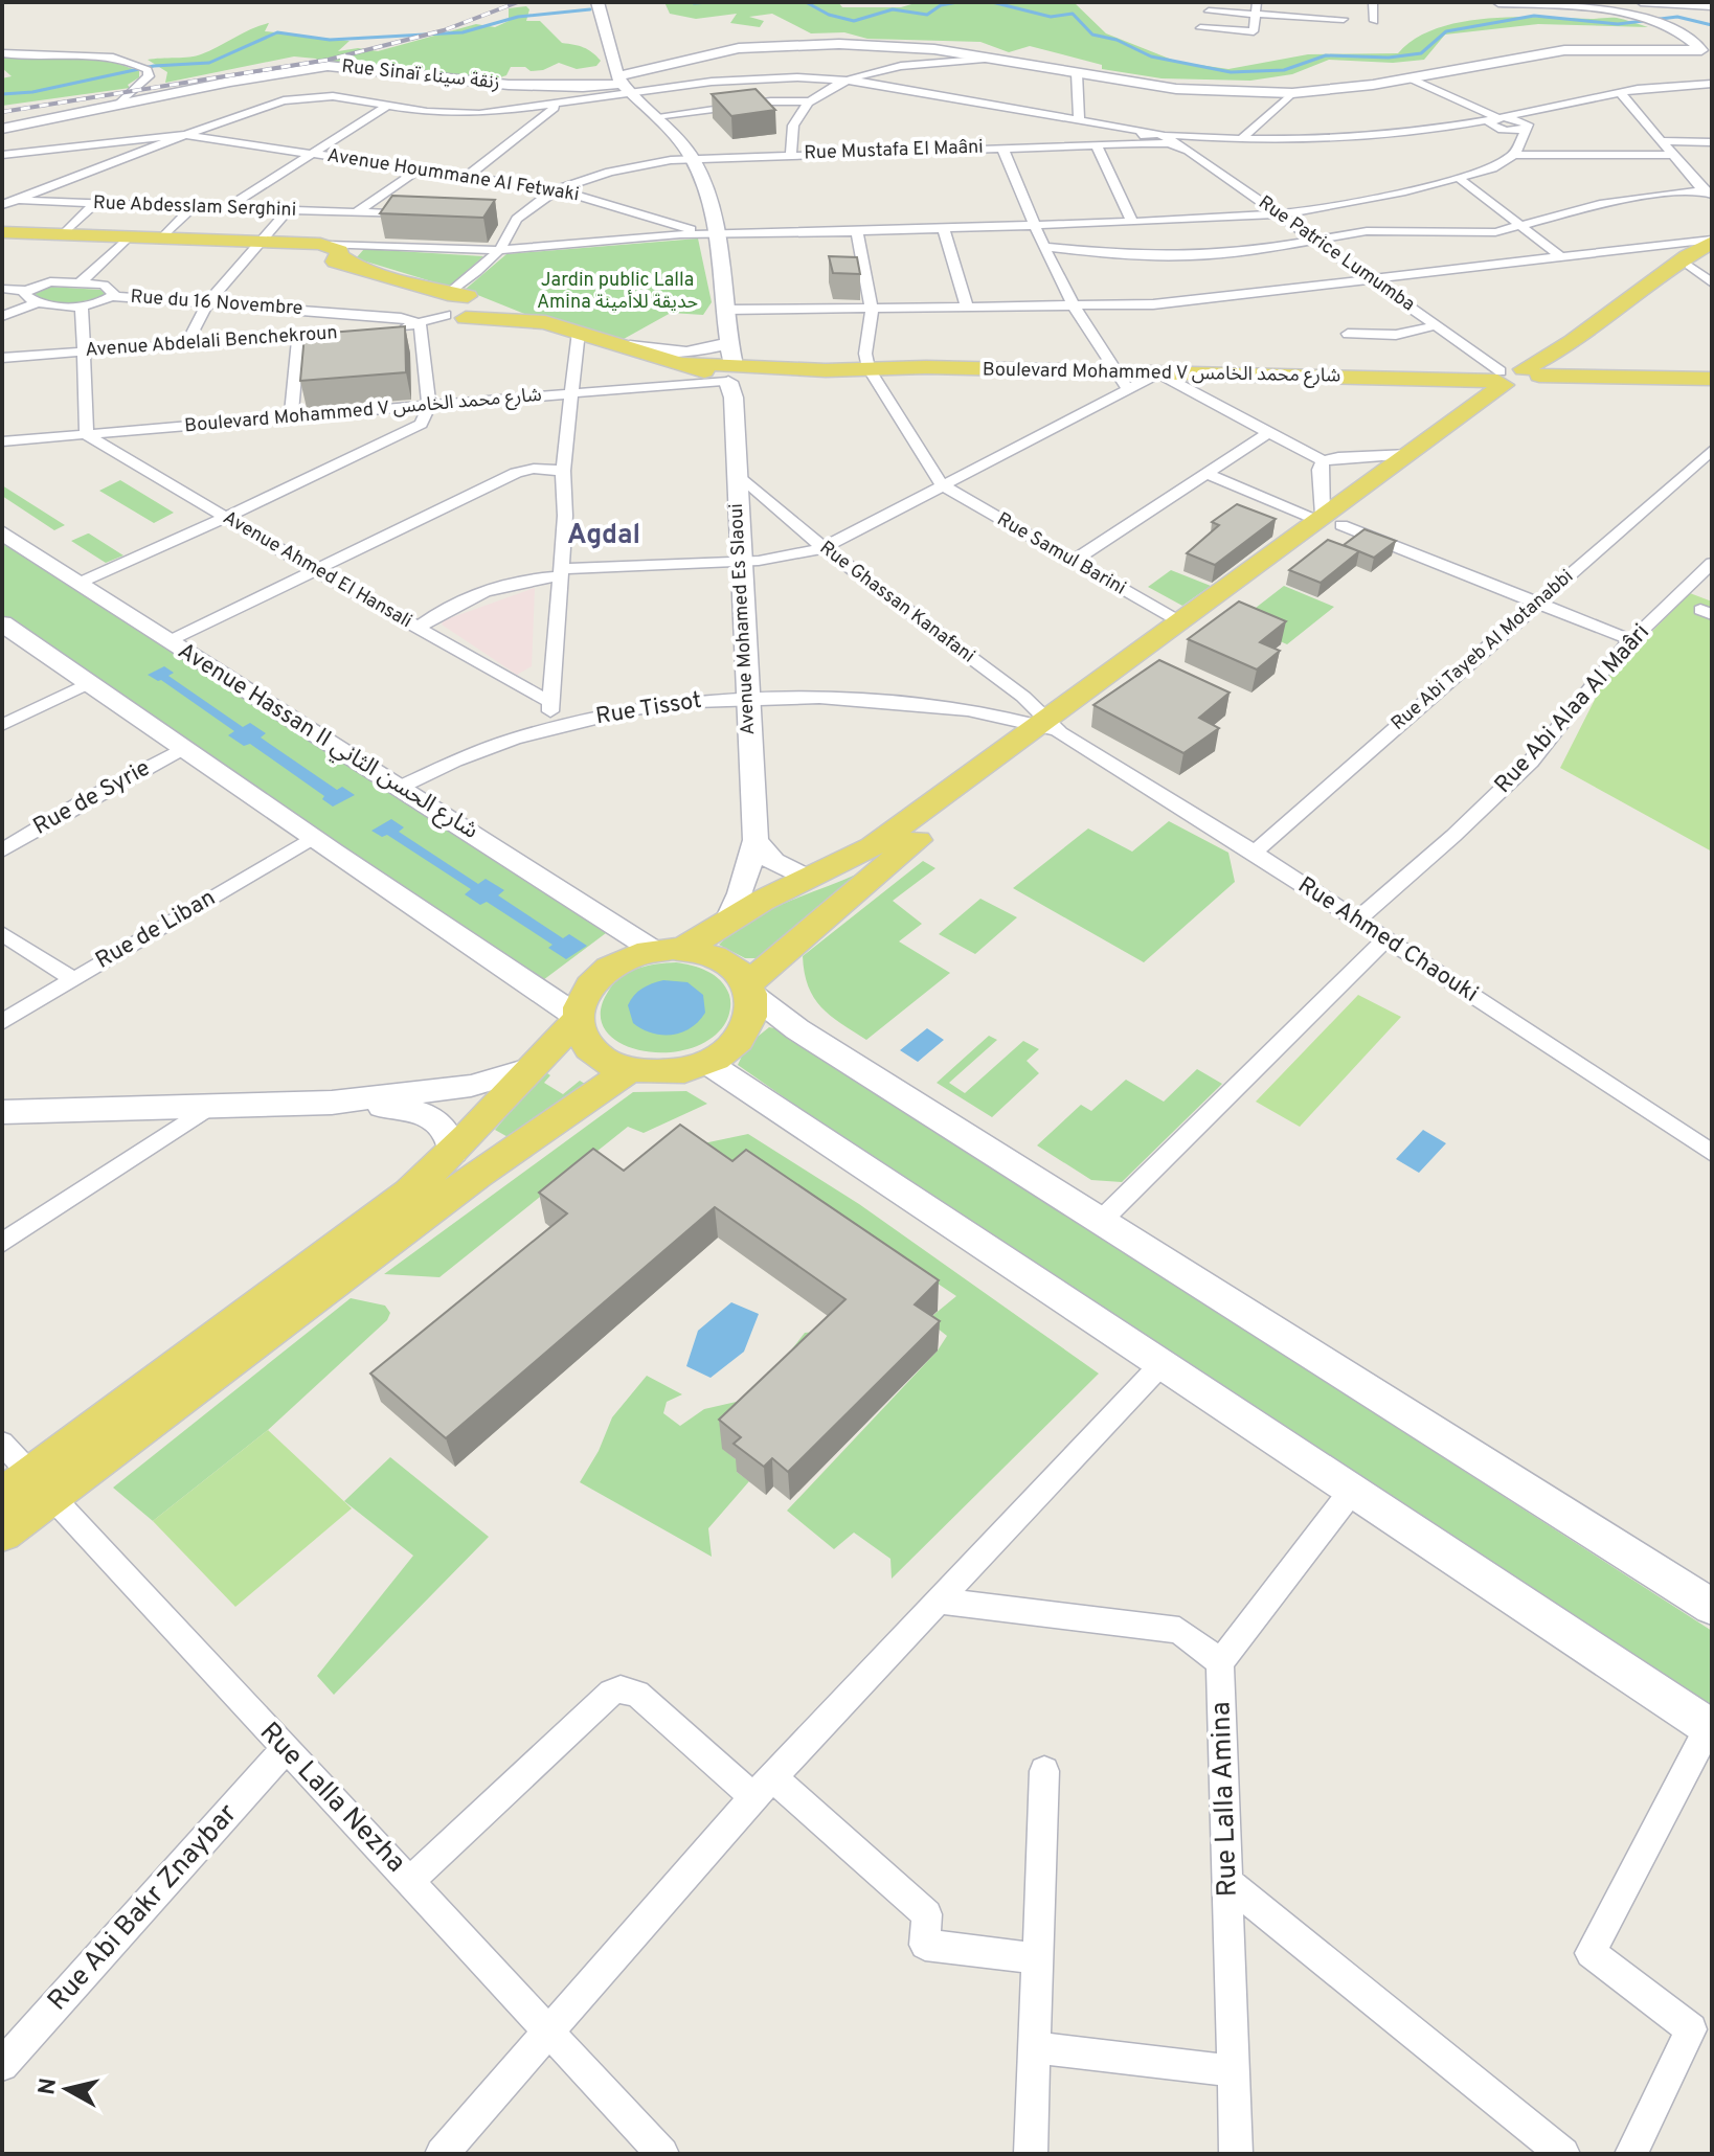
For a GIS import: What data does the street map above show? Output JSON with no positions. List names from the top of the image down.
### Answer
{
  "streets": {
    "main road": ["Boulevard Mohammed V شارع محمد الخامس"],
    "street": [
      "Rue Sinaï زنقة سيناء",
      "Rue Mustafa El Maâni",
      "Avenue Hoummane Al Fetwaki",
      "Rue Abdesslam Serghini",
      "Rue Patrice Lumumba",
      "Rue du 16 Novembre",
      "Avenue Abdelali Benchekroun",
      "Rue Samul Barini",
      "Avenue Ahmed El Hansali",
      "Rue Ghassan Kanafani",
      "Avenue Mohamed Es Slaoui",
      "Rue Abi Tayeb Al Motanabbi",
      "Rue Tissot",
      "Rue Abi Alaa Al Maâri",
      "Avenue Hassan II شارع الحسن الثاني",
      "Rue de Syrie",
      "Rue de Liban",
      "Rue Ahmed Chaouki",
      "Rue Lalla Nezha",
      "Rue Lalla Amina",
      "Rue Abi Bakr Znaybar"
    ]
  },
  "crossings": [
    ["Rue Sinaï زنقة سيناء", "Avenue Mohamed Es Slaoui"],
    ["Rue Mustafa El Maâni", "Avenue Hoummane Al Fetwaki"],
    ["Rue Mustafa El Maâni", "Rue Patrice Lumumba"],
    ["Rue Mustafa El Maâni", "Avenue Mohamed Es Slaoui"],
    ["Avenue Hoummane Al Fetwaki", "Avenue Mohamed Es Slaoui"],
    ["Rue Patrice Lumumba", "Boulevard Mohammed V شارع محمد الخامس"],
    ["Rue du 16 Novembre", "Avenue Abdelali Benchekroun"],
    ["Boulevard Mohammed V شارع محمد الخامس", "Avenue Ahmed El Hansali"],
    ["Boulevard Mohammed V شارع محمد الخامس", "Avenue Mohamed Es Slaoui"],
    ["Rue Ghassan Kanafani", "Avenue Mohamed Es Slaoui"],
    ["Rue Ghassan Kanafani", "Rue Tissot"],
    ["Rue Ghassan Kanafani", "Rue Ahmed Chaouki"],
    ["Avenue Mohamed Es Slaoui", "Rue Tissot"],
    ["Rue Abi Tayeb Al Motanabbi", "Rue Ahmed Chaouki"],
    ["Rue Tissot", "Avenue Hassan II شارع الحسن الثاني"],
    ["Rue Tissot", "Rue Ahmed Chaouki"],
    ["Rue Abi Alaa Al Maâri", "Rue Ahmed Chaouki"],
    ["Rue Lalla Nezha", "Rue Abi Bakr Znaybar"]
  ],
  "districts": ["Agdal"],
  "parks": ["Jardin public Lalla Amina حديقة للاأمينة"],
  "north": "left"
}
